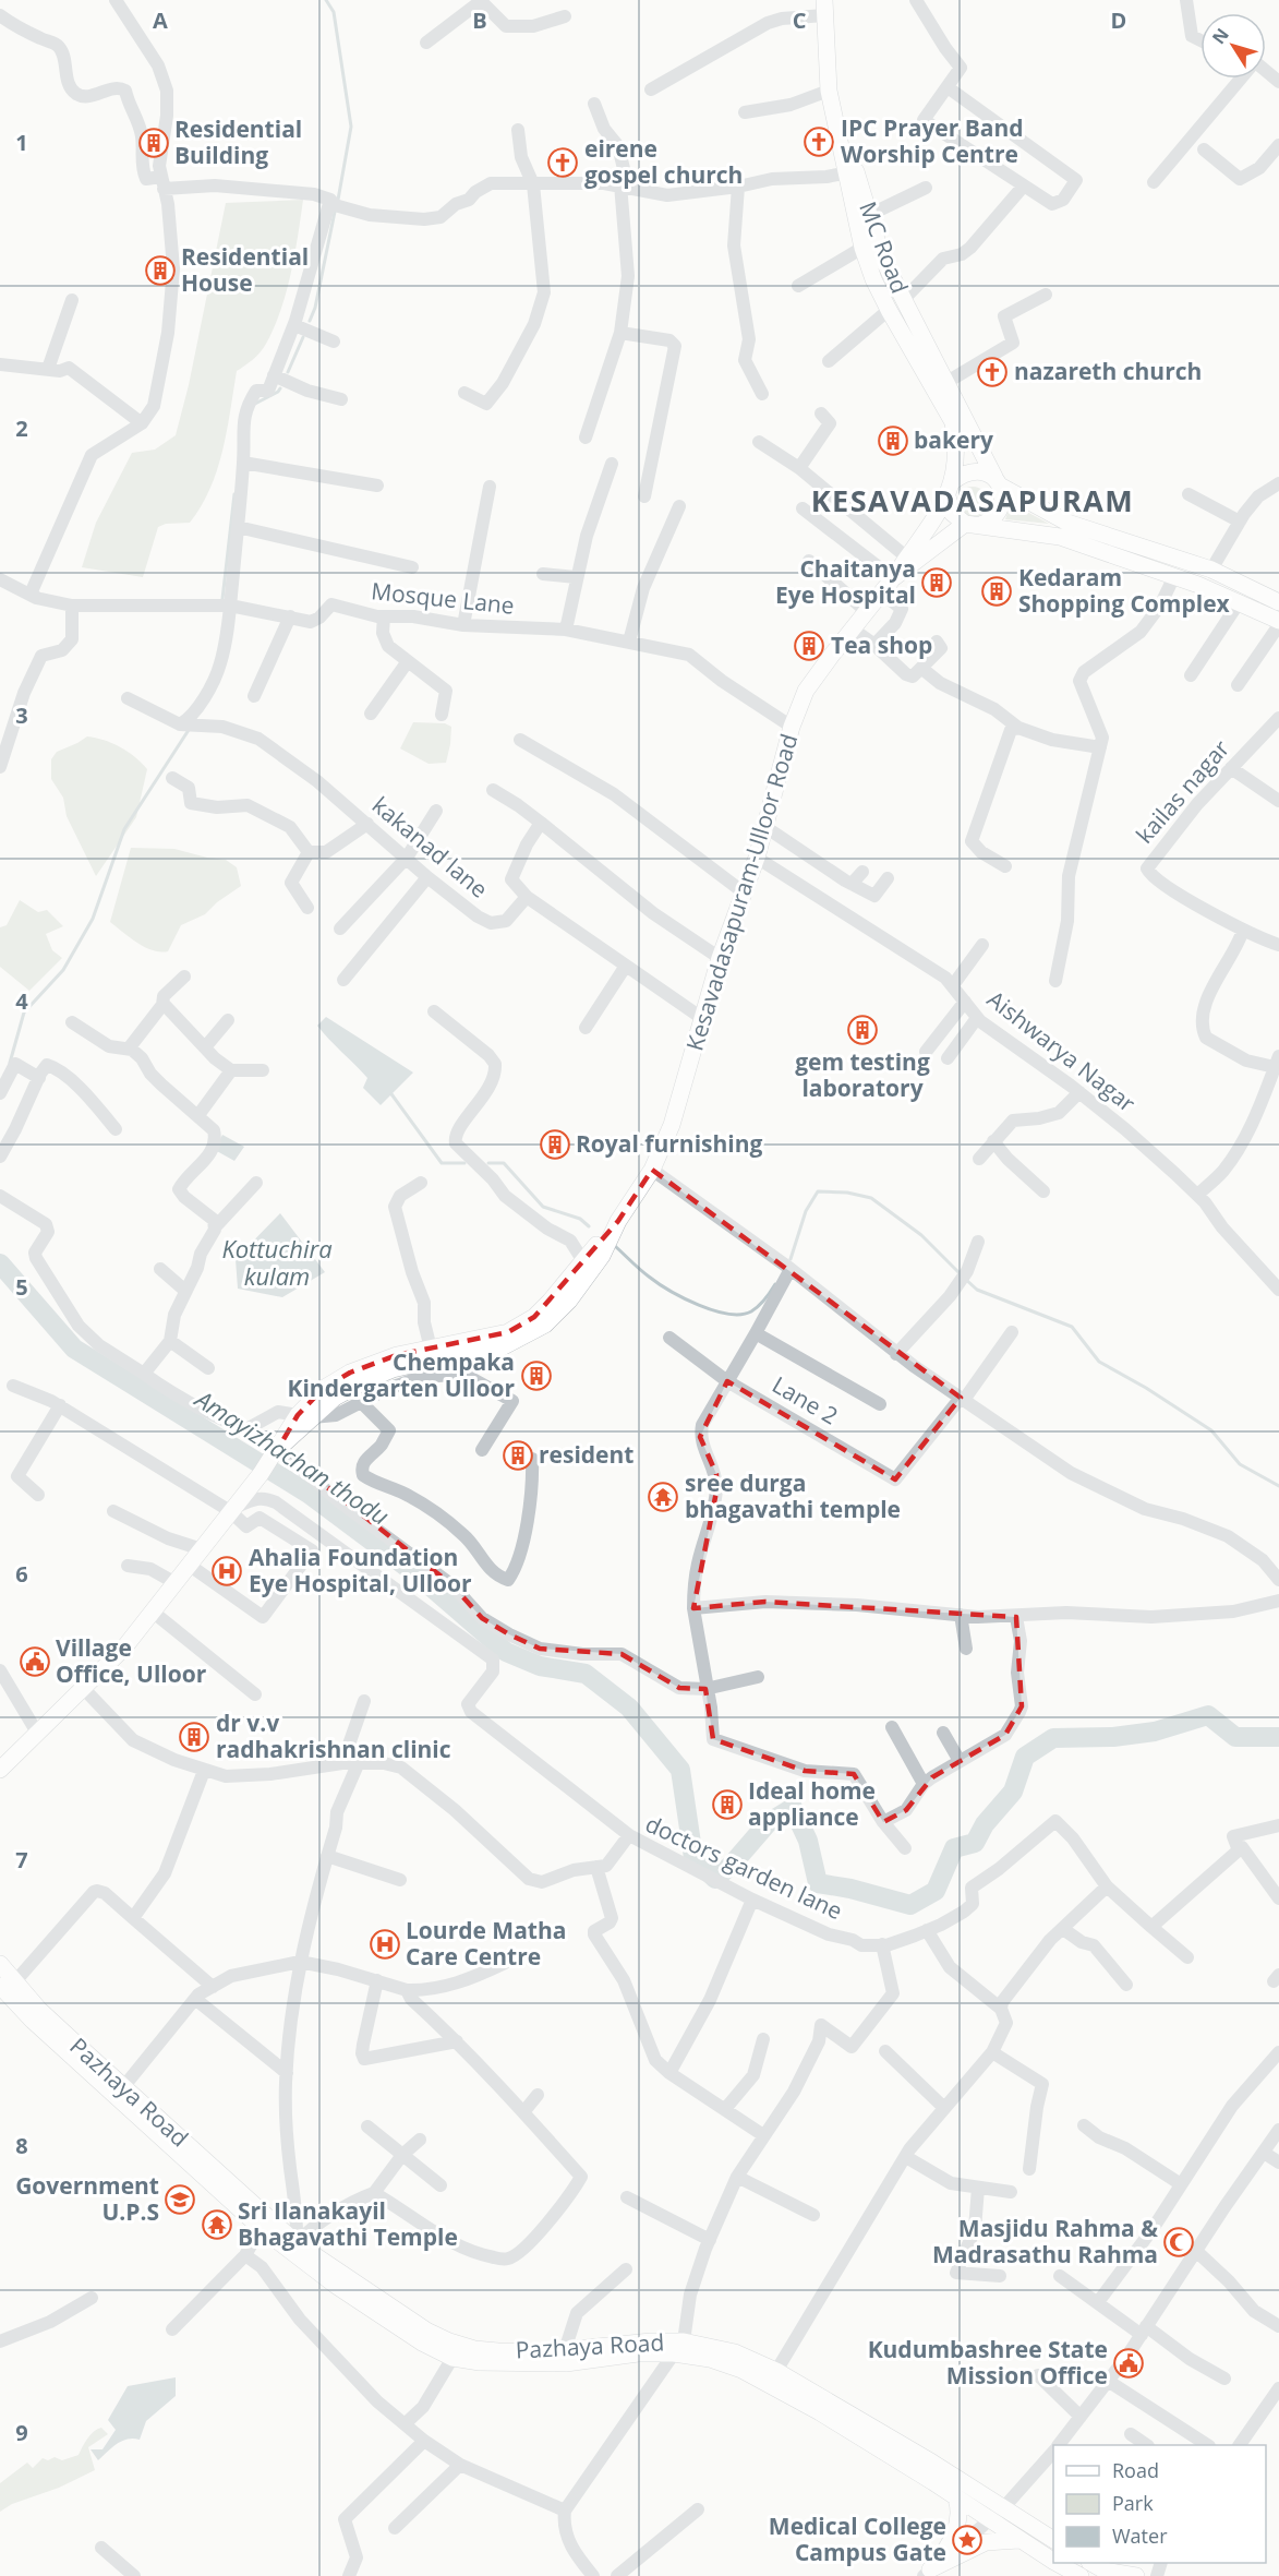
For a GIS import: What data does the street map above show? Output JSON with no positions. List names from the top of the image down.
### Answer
{
  "streets": {
    "main road": ["MC Road", "Kesavadasapuram-Ulloor Road", "Pazhaya Road"],
    "street": [
      "Mosque Lane",
      "kailas nagar",
      "kakanad lane",
      "Aishwarya Nagar",
      "Lane 2",
      "doctors garden lane"
    ]
  },
  "crossings": [
    ["Mosque Lane", "Kesavadasapuram-Ulloor Road"],
    ["Kesavadasapuram-Ulloor Road", "Aishwarya Nagar"]
  ],
  "districts": ["KESAVADASAPURAM"],
  "water": ["Kottuchira kulam", "Amayizhachan thodu"],
  "places": {
    "church": ["IPC Prayer Band Worship Centre", "eirene gospel church", "nazareth church"],
    "building": [
      "Residential Building",
      "Residential House",
      "bakery",
      "Chaitanya Eye Hospital",
      "Kedaram Shopping Complex",
      "Tea shop",
      "gem testing laboratory",
      "Royal furnishing",
      "Chempaka Kindergarten Ulloor",
      "resident",
      "dr v.v radhakrishnan clinic",
      "Ideal home appliance"
    ],
    "temple": ["sree durga bhagavathi temple", "Sri Ilanakayil Bhagavathi Temple"],
    "hospital": ["Ahalia Foundation Eye Hospital, Ulloor", "Lourde Matha Care Centre"],
    "public building": ["Village Office, Ulloor", "Kudumbashree State Mission Office"],
    "school or university": ["Government U.P.S"],
    "mosque": ["Masjidu Rahma & Madrasathu Rahma"],
    "place": ["Medical College Campus Gate"]
  },
  "legend": ["Road", "Park", "Water"],
  "north": "top left",
  "grid": {
    "columns": [
      "A",
      "B",
      "C",
      "D"
    ],
    "rows": [
      "1",
      "2",
      "3",
      "4",
      "5",
      "6",
      "7",
      "8",
      "9"
    ]
  }
}
